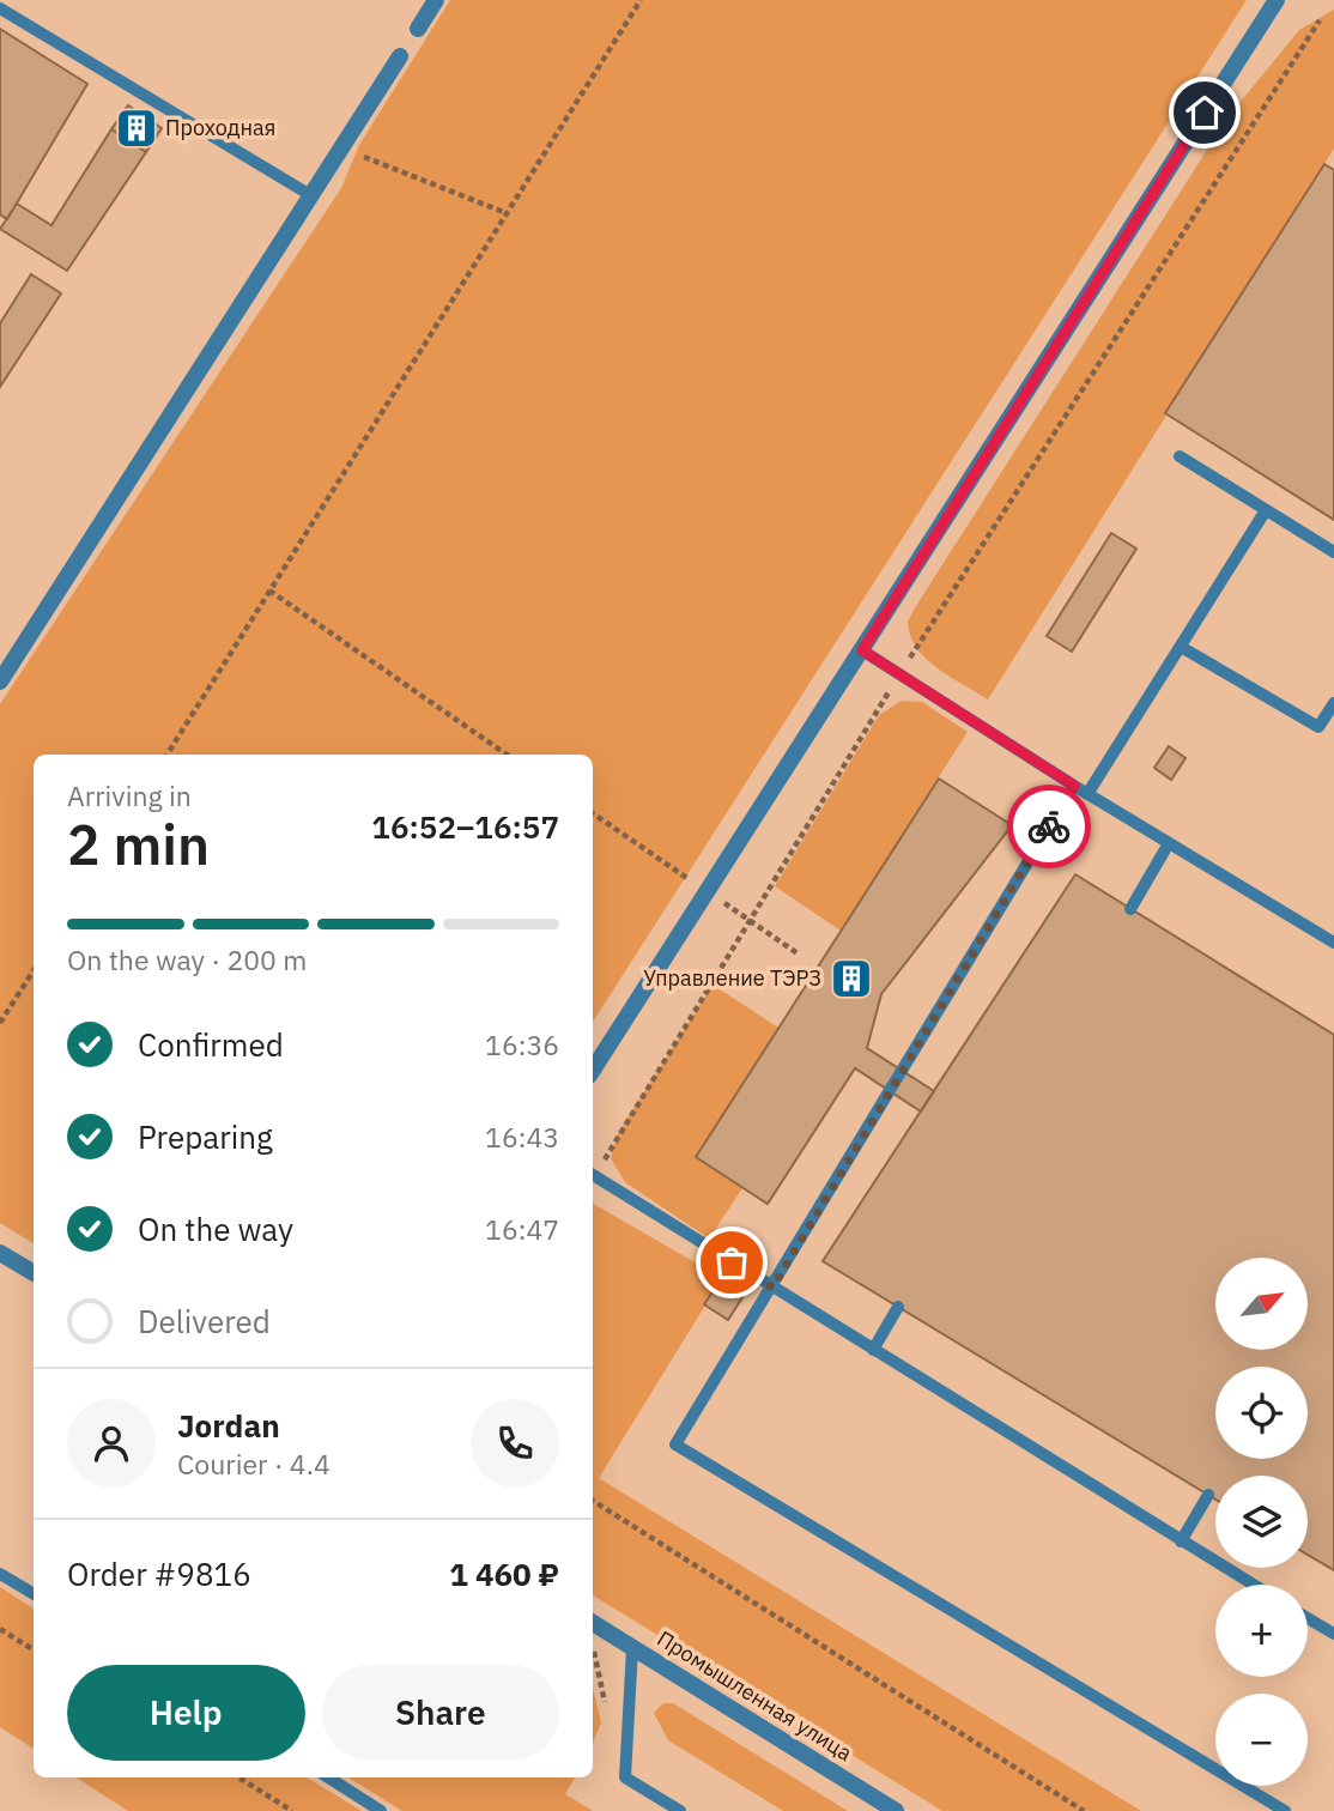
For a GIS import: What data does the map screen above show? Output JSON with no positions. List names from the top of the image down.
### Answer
{
  "streets": {
    "street": ["Промышленная улица"]
  },
  "places": {
    "building": ["Проходная", "Управление ТЭРЗ"]
  },
  "north": "top right",
  "page": {
    "heading": ["2 min", "Arriving in", "16:52–16:57"],
    "panel": [
      "Jordan",
      "Courier · 4.4",
      "Order #9816",
      "1 460 ₽"
    ],
    "bar": "On the way · 200 m",
    "list": [
      ["Confirmed", "16:36"],
      ["Preparing", "16:43"],
      ["On the way", "16:47"],
      "Delivered"
    ],
    "map_buttons": ["+", "−"],
    "buttons": ["Help", "Share"]
  }
}
